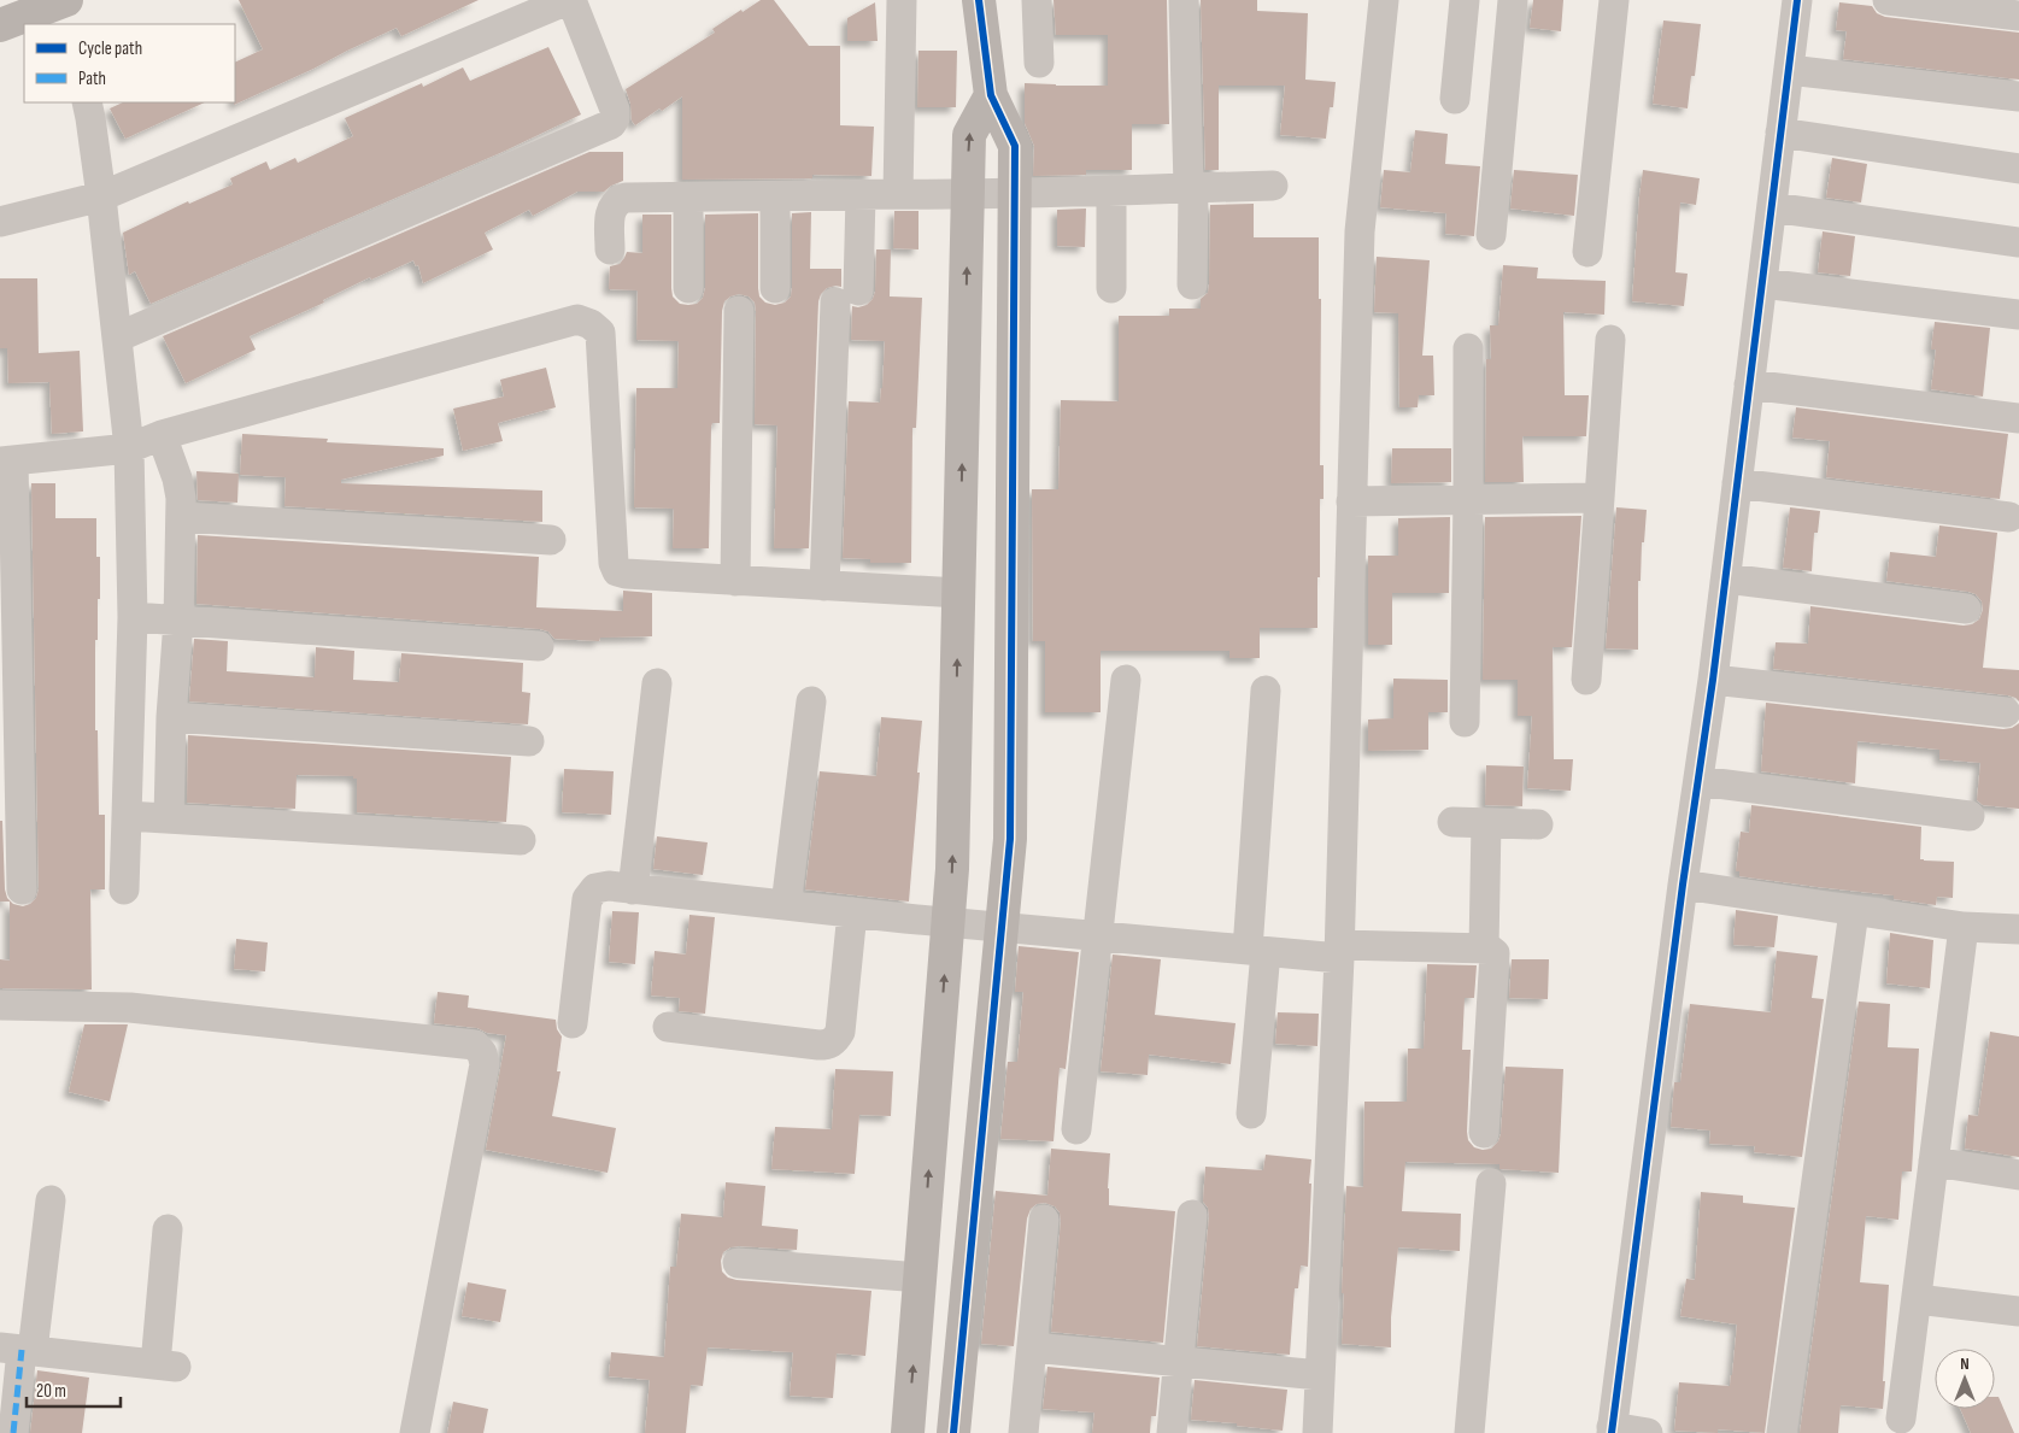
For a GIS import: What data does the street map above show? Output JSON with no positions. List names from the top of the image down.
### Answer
{
  "legend": ["Cycle path", "Path"],
  "scale_bar": "20 m",
  "north": "top"
}
